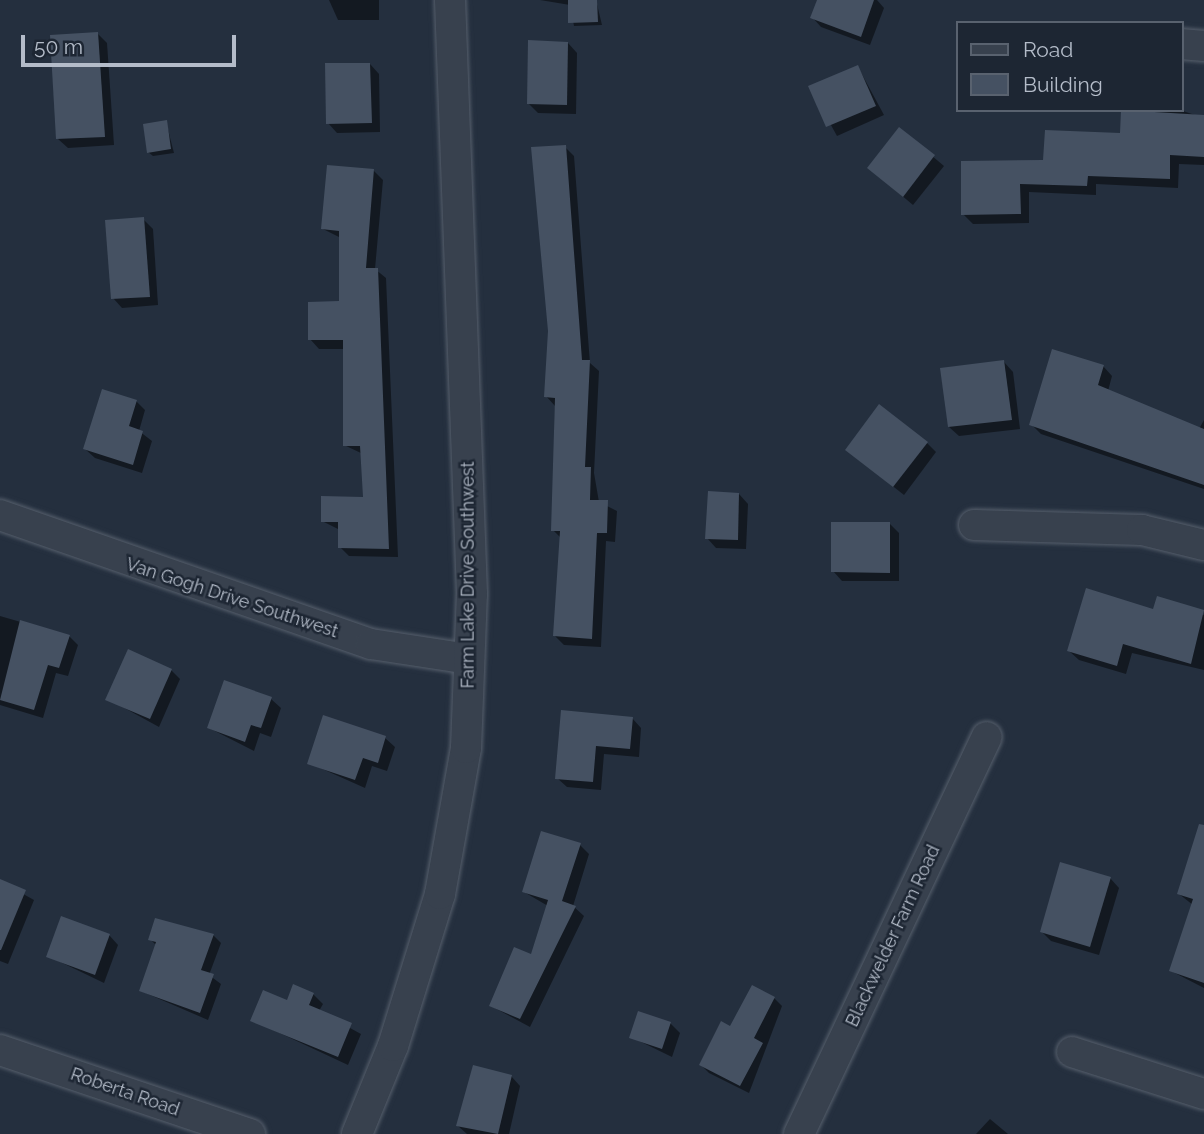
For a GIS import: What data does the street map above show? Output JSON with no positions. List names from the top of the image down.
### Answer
{
  "streets": {
    "street": [
      "Farm Lake Drive Southwest",
      "Van Gogh Drive Southwest",
      "Blackwelder Farm Road",
      "Roberta Road"
    ]
  },
  "crossings": [
    ["Farm Lake Drive Southwest", "Van Gogh Drive Southwest"]
  ],
  "legend": ["Road", "Building"],
  "scale_bar": "50 m"
}
